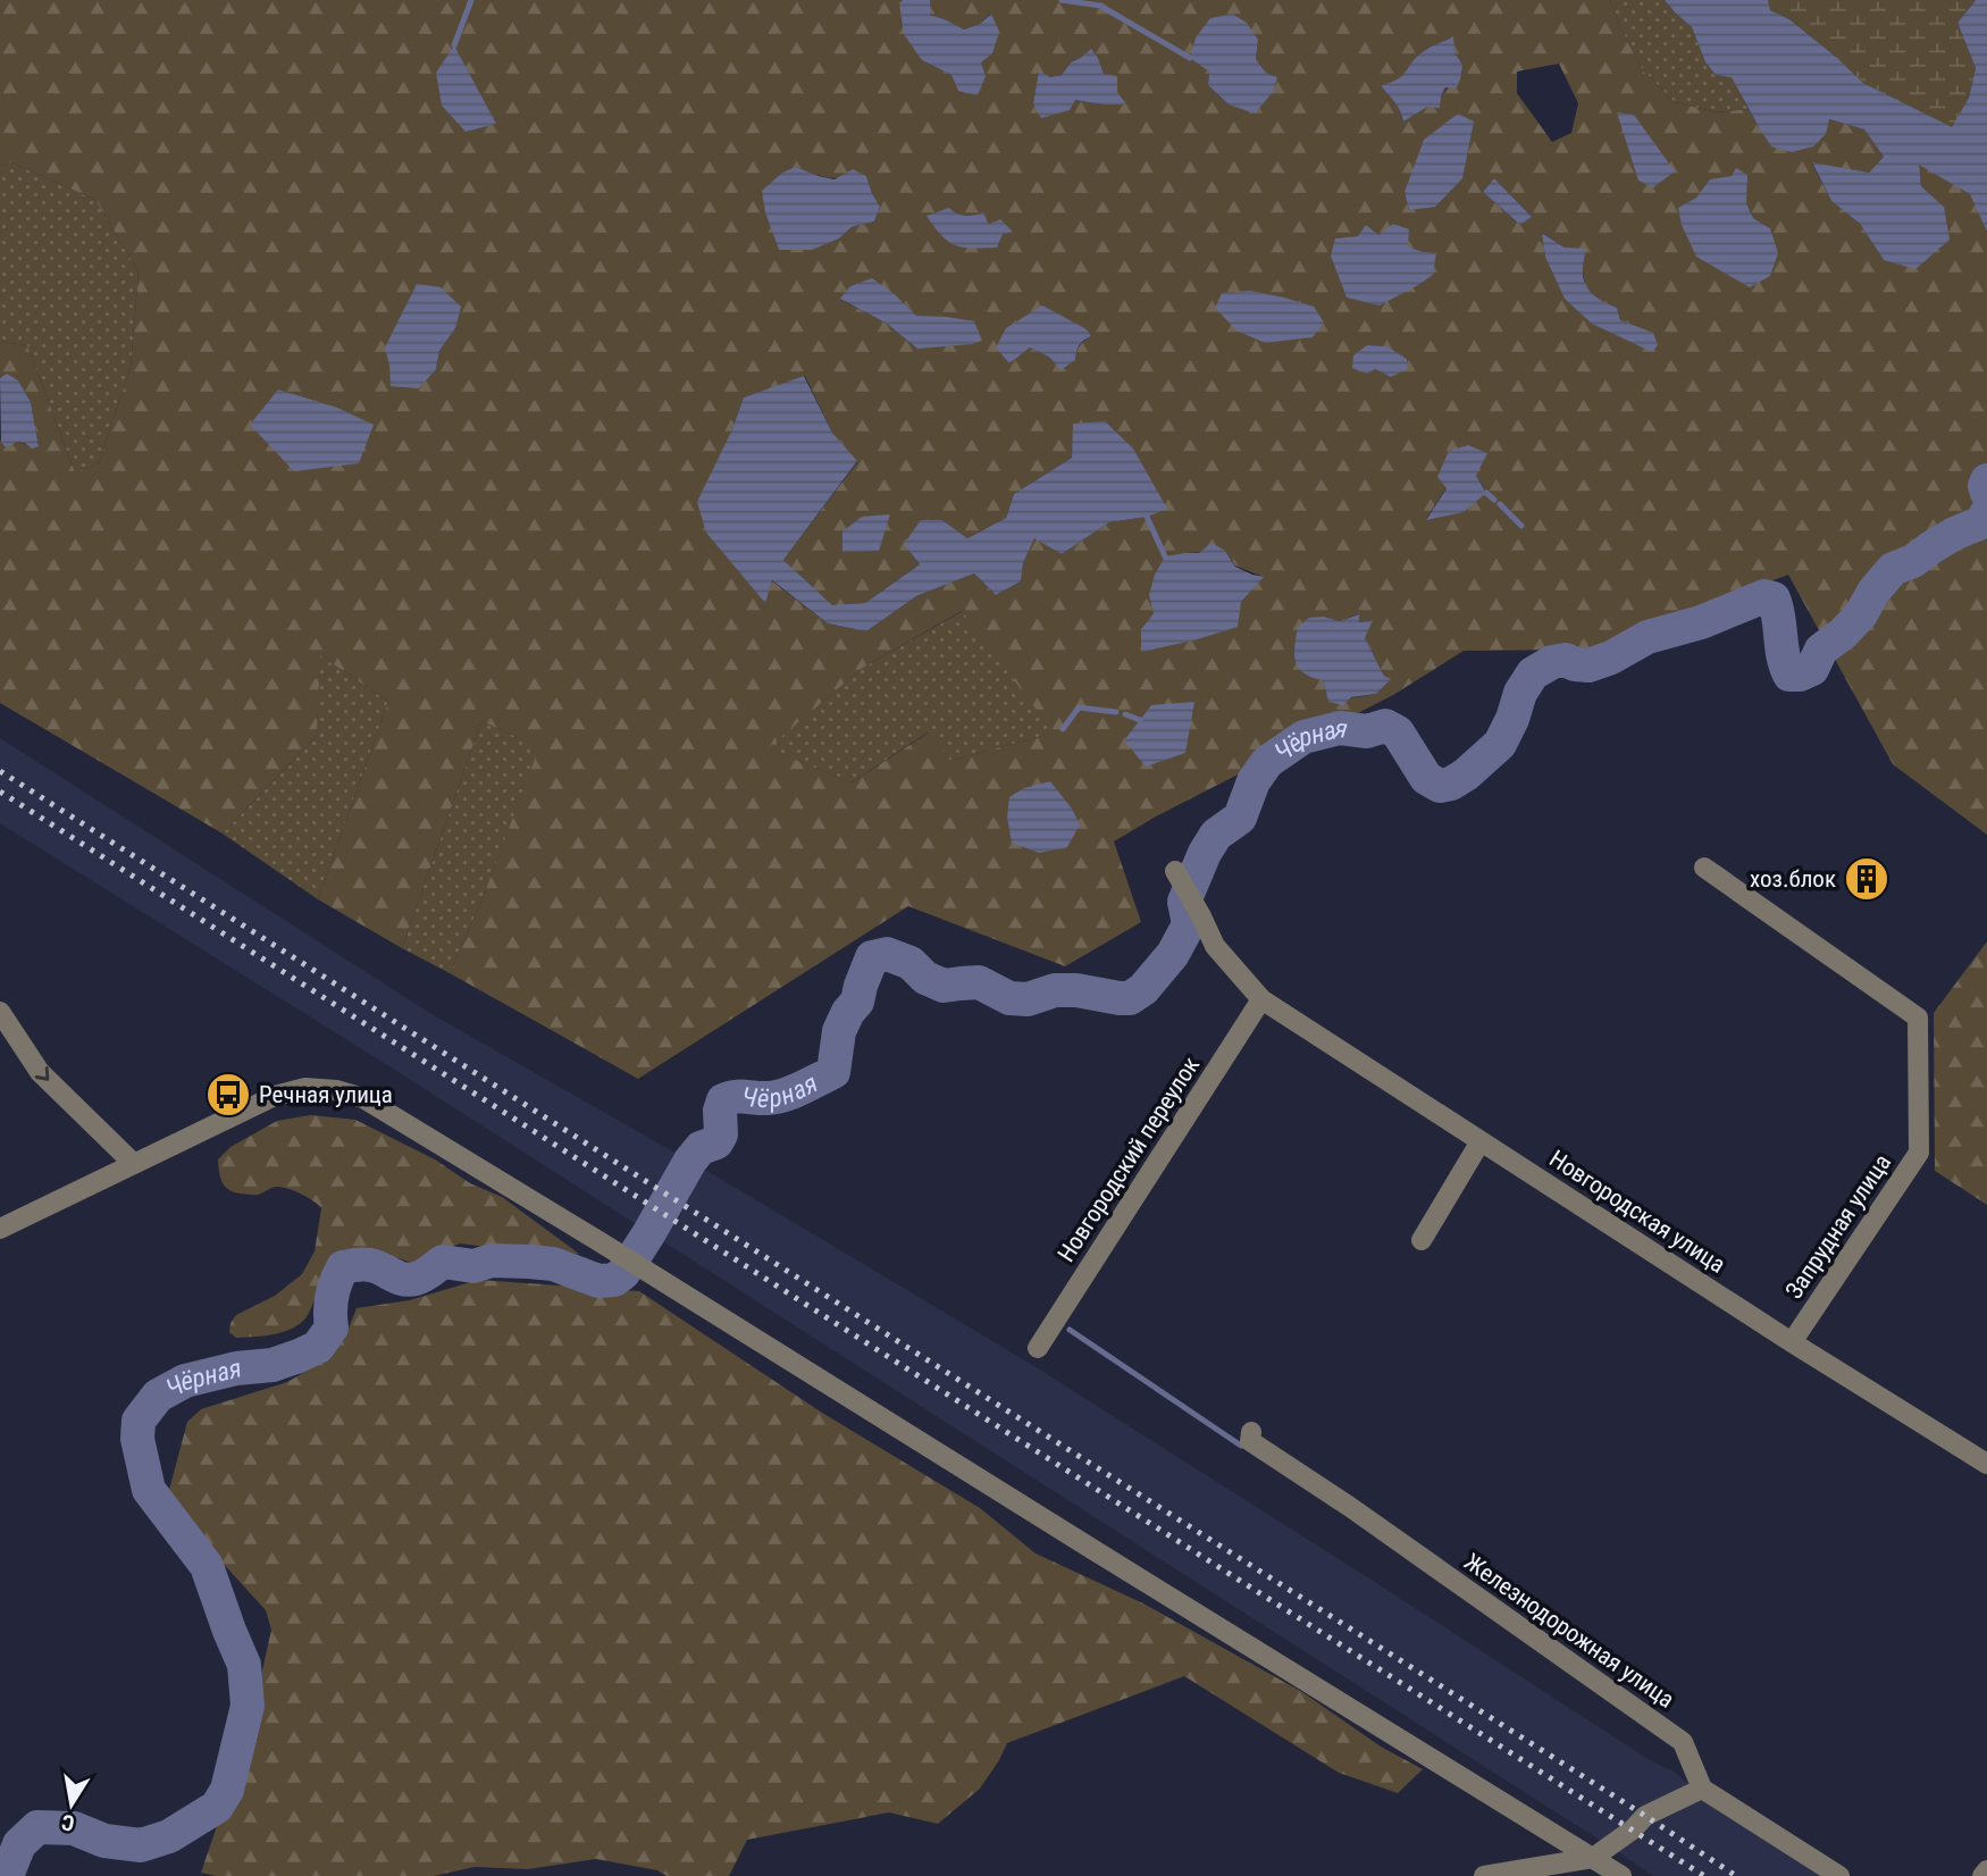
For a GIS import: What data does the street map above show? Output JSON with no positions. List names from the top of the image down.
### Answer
{
  "streets": {
    "street": [
      "Новгородский переулок",
      "Новгородская улица",
      "Запрудная улица",
      "Железнодорожная улица"
    ]
  },
  "crossings": [
    ["Новгородский переулок", "Новгородская улица"],
    ["Новгородская улица", "Запрудная улица"]
  ],
  "water": ["Чёрная"],
  "places": {
    "building": ["хоз.блок"],
    "bus stop": ["Речная улица"]
  },
  "north": "bottom"
}
